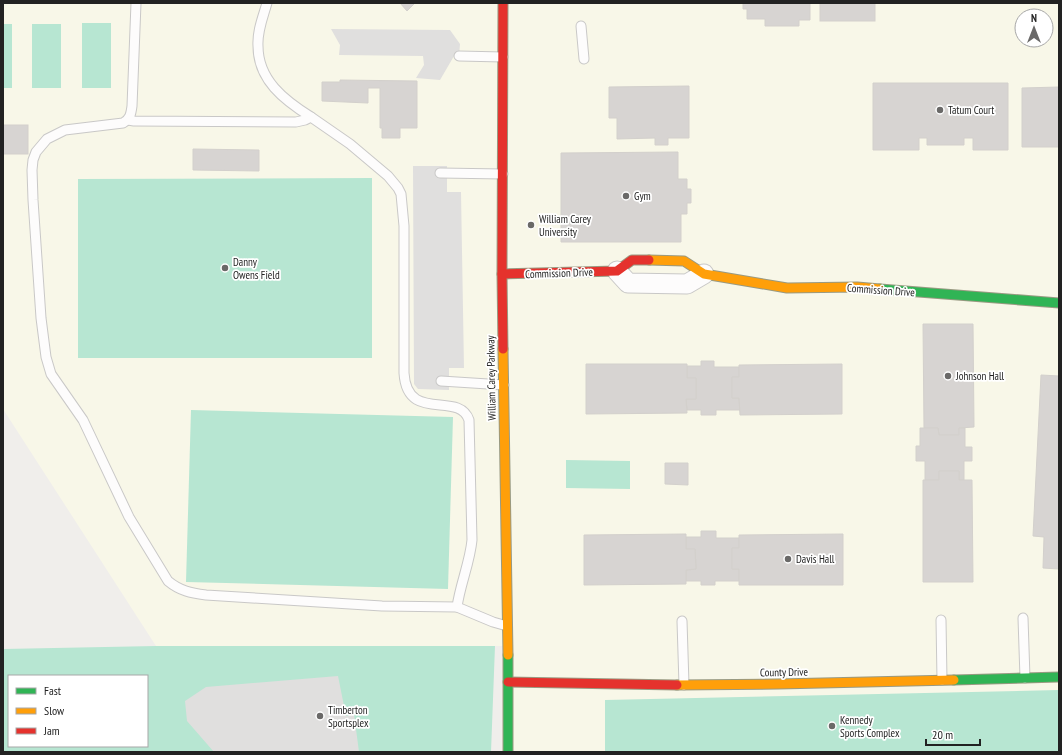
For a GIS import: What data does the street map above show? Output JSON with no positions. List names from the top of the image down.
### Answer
{
  "streets": {
    "street": ["Commission Drive", "William Carey Parkway", "County Drive"]
  },
  "crossings": [
    ["Commission Drive", "William Carey Parkway"],
    ["William Carey Parkway", "County Drive"]
  ],
  "places": [
    "Tatum Court",
    "Gym",
    "William Carey University",
    "Danny Owens Field",
    "Johnson Hall",
    "Davis Hall",
    "Timberton Sportsplex",
    "Kennedy Sports Complex"
  ],
  "legend": ["Fast", "Slow", "Jam"],
  "scale_bar": "20 m",
  "north": "top"
}
